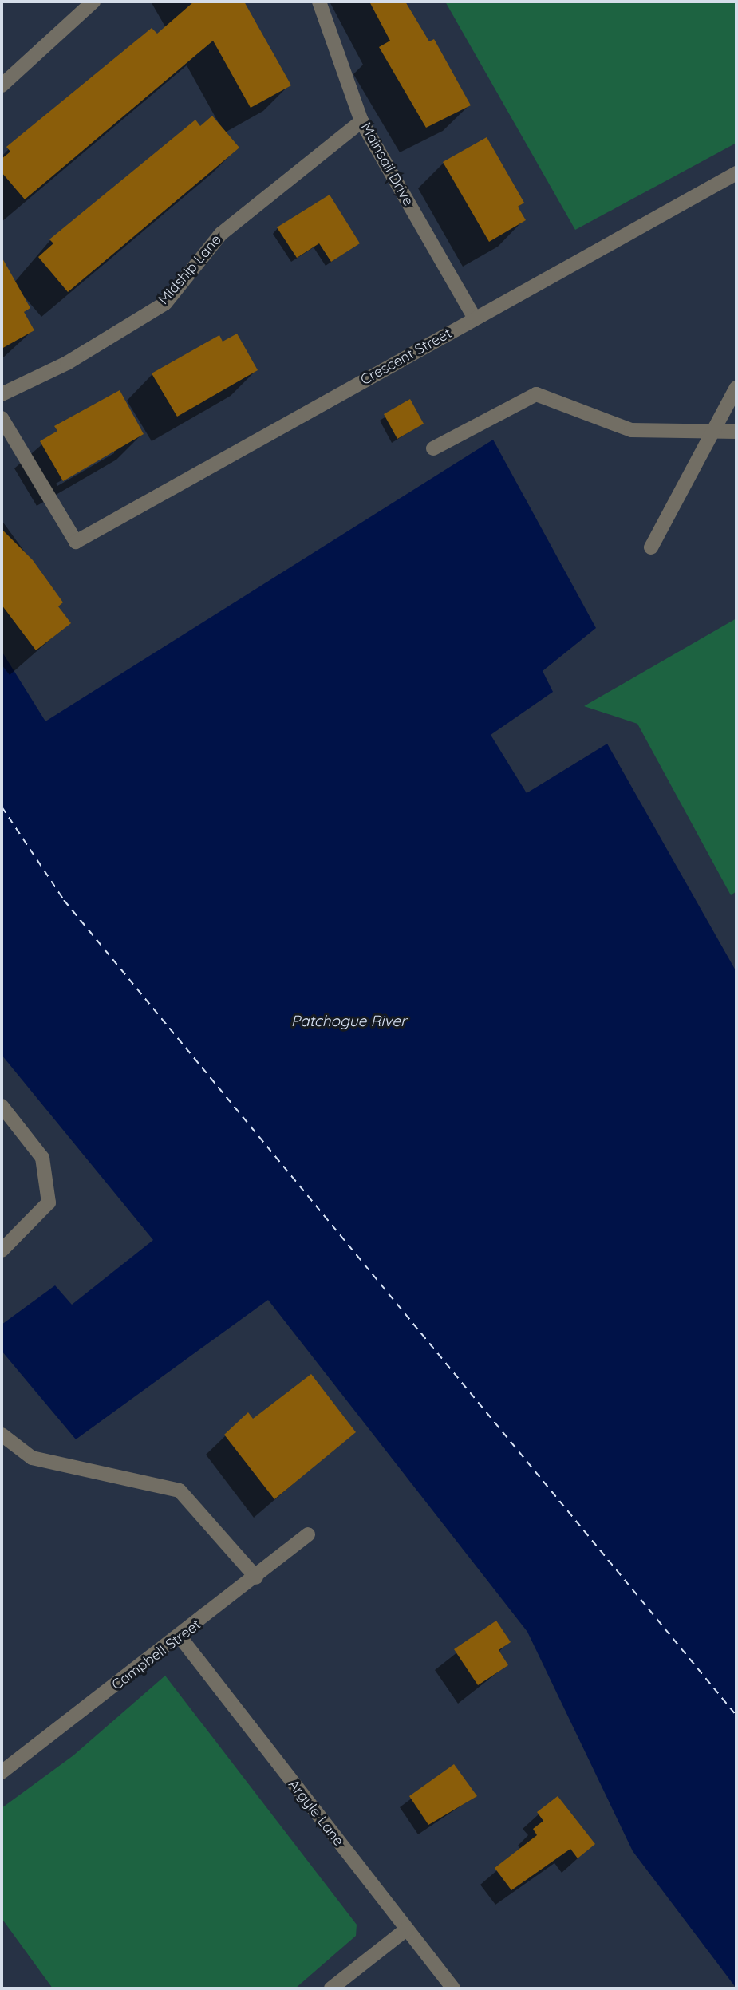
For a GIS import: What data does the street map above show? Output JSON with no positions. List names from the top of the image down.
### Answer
{
  "streets": {
    "street": [
      "Mainsail Drive",
      "Midship Lane",
      "Crescent Street",
      "Campbell Street",
      "Argyle Lane"
    ]
  },
  "crossings": [
    ["Mainsail Drive", "Midship Lane"],
    ["Mainsail Drive", "Crescent Street"],
    ["Campbell Street", "Argyle Lane"]
  ],
  "water": ["Patchogue River"]
}
